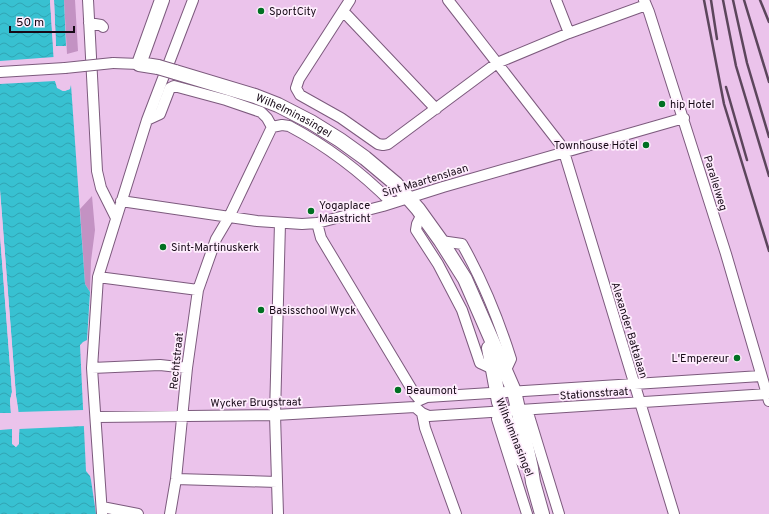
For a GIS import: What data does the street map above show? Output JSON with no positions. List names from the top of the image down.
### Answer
{
  "streets": {
    "street": [
      "Wilhelminasingel",
      "Sint Maartenslaan",
      "Parallelweg",
      "Alexander Battalaan",
      "Rechtstraat",
      "Stationsstraat",
      "Wycker Brugstraat"
    ]
  },
  "crossings": [
    ["Wilhelminasingel", "Sint Maartenslaan"],
    ["Wilhelminasingel", "Rechtstraat"],
    ["Wilhelminasingel", "Stationsstraat"],
    ["Sint Maartenslaan", "Parallelweg"],
    ["Sint Maartenslaan", "Alexander Battalaan"],
    ["Sint Maartenslaan", "Rechtstraat"],
    ["Parallelweg", "Stationsstraat"],
    ["Alexander Battalaan", "Stationsstraat"],
    ["Rechtstraat", "Wycker Brugstraat"],
    ["Stationsstraat", "Wycker Brugstraat"]
  ],
  "places": [
    "SportCity",
    "hip Hotel",
    "Townhouse Hotel",
    "Yogaplace Maastricht",
    "Sint-Martinuskerk",
    "Basisschool Wyck",
    "L'Empereur",
    "Beaumont"
  ],
  "scale_bar": "50 m"
}
